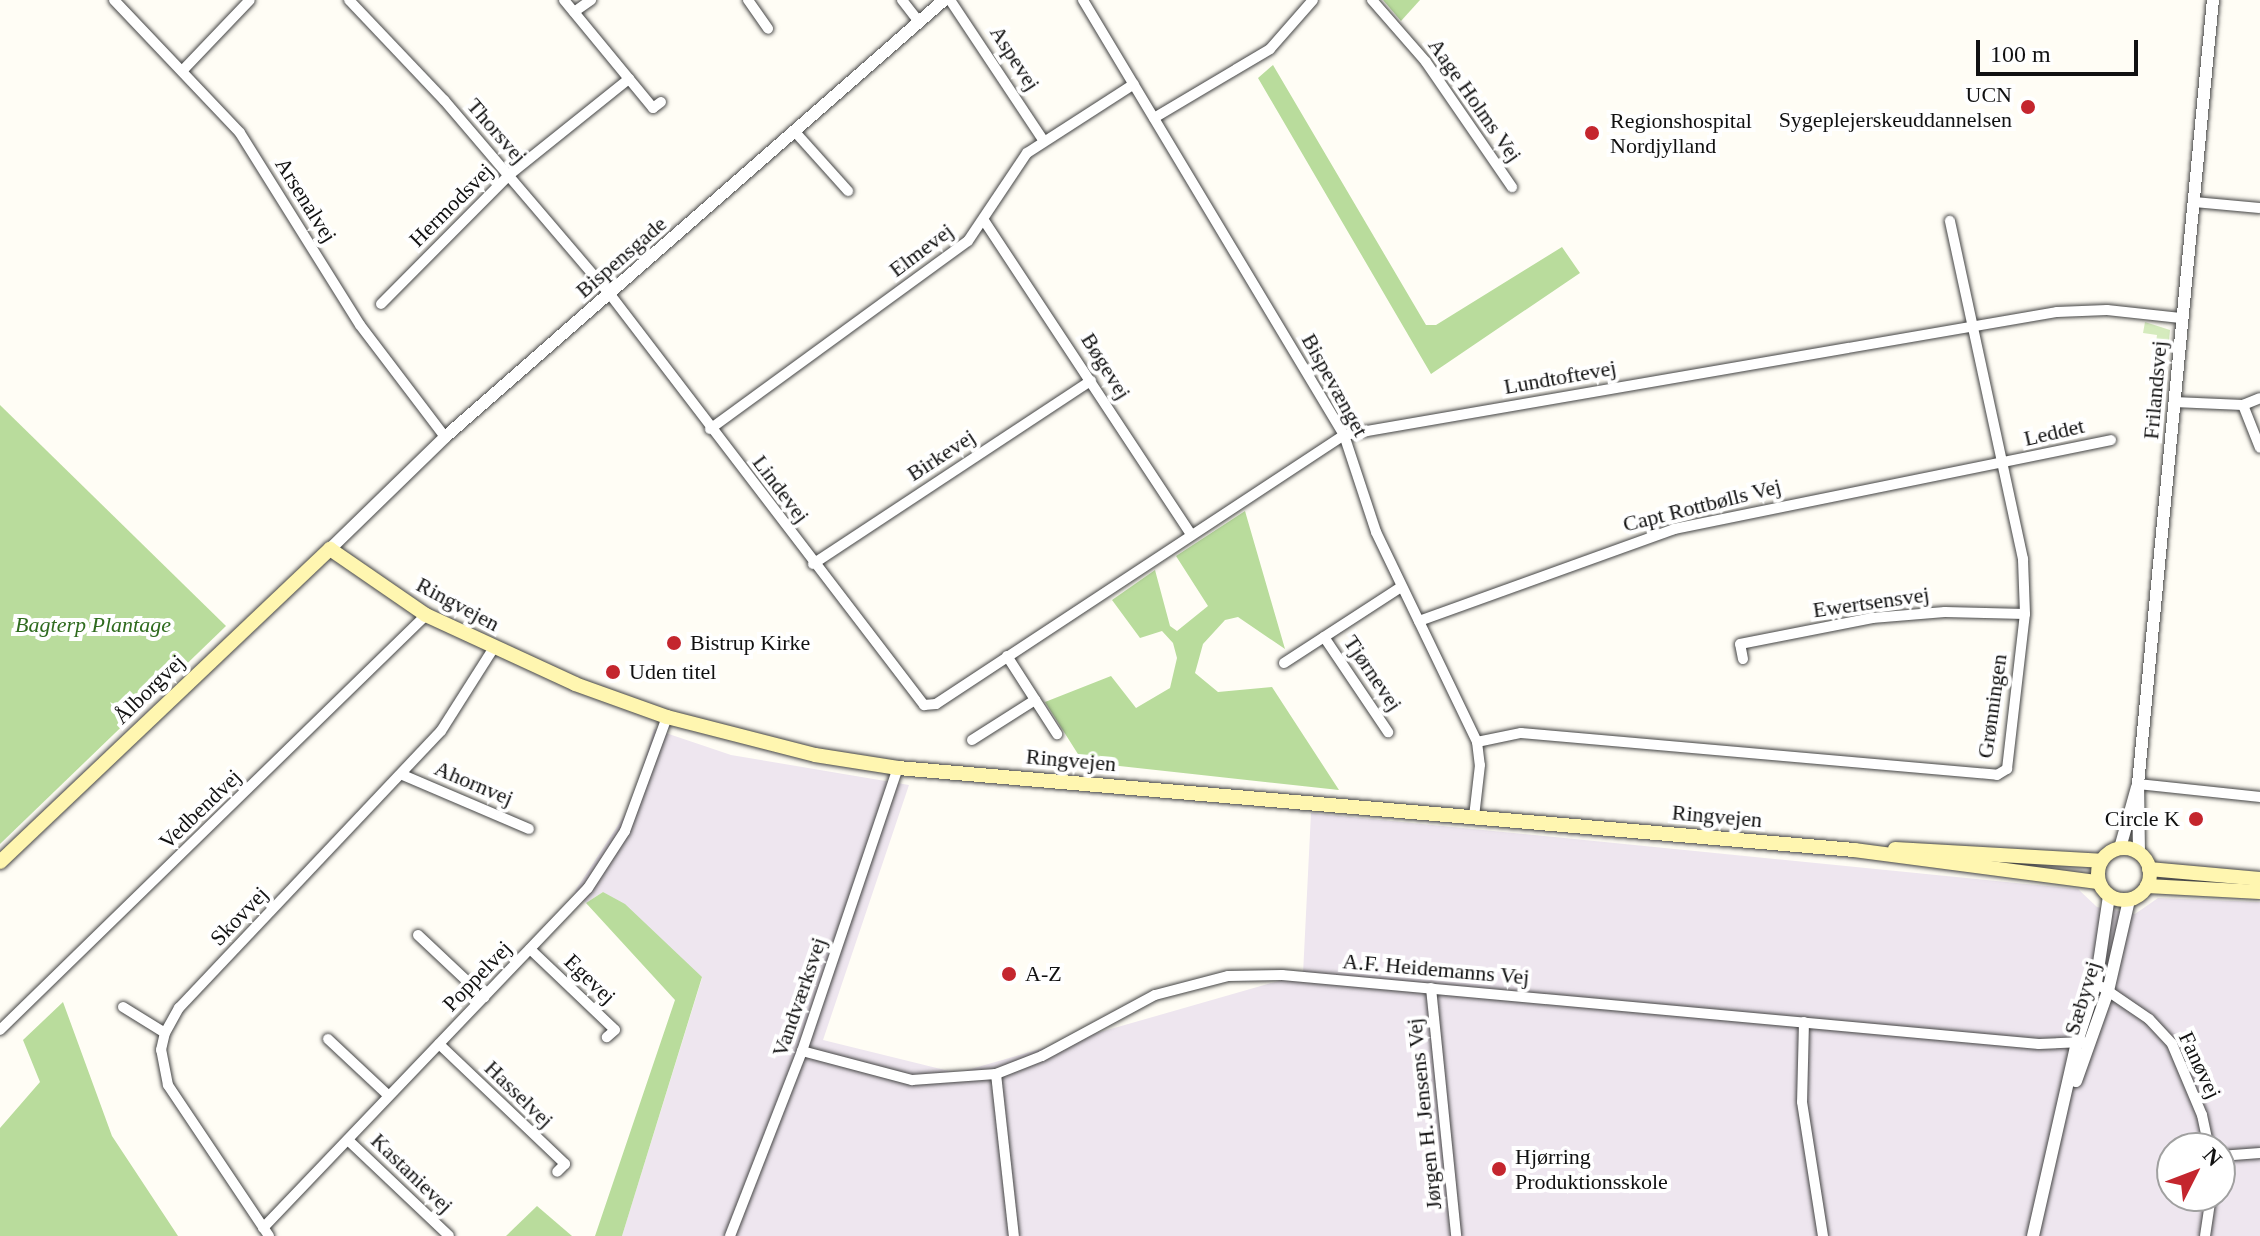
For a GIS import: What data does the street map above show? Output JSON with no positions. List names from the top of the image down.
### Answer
{
  "streets": {
    "main road": ["Ringvejen", "Ålborgvej"],
    "street": [
      "Aspevej",
      "Aage Holms Vej",
      "Thorsvej",
      "Arsenalvej",
      "Hermodsvej",
      "Elmevej",
      "Bispensgade",
      "Bøgevej",
      "Lundtoftevej",
      "Bispevænget",
      "Frilandsvej",
      "Leddet",
      "Birkevej",
      "Lindevej",
      "Capt Rottbølls Vej",
      "Ewertsensvej",
      "Tjørnevej",
      "Grønningen",
      "Ahornvej",
      "Vedbendvej",
      "Skovvej",
      "A.F. Heidemanns Vej",
      "Poppelvej",
      "Egevej",
      "Vandværksvej",
      "Sæbyvej",
      "Fanøvej",
      "Hasselvej",
      "Jørgen H. Jensens Vej",
      "Kastanievej"
    ]
  },
  "crossings": [
    ["Aspevej", "Elmevej"],
    ["Thorsvej", "Hermodsvej"],
    ["Thorsvej", "Bispensgade"],
    ["Thorsvej", "Lindevej"],
    ["Arsenalvej", "Bispensgade"],
    ["Elmevej", "Bøgevej"],
    ["Elmevej", "Bispevænget"],
    ["Elmevej", "Lindevej"],
    ["Bispensgade", "Lindevej"],
    ["Bispensgade", "Ringvejen"],
    ["Bispensgade", "Ålborgvej"],
    ["Bøgevej", "Lundtoftevej"],
    ["Bøgevej", "Birkevej"],
    ["Lundtoftevej", "Bispevænget"],
    ["Lundtoftevej", "Frilandsvej"],
    ["Lundtoftevej", "Lindevej"],
    ["Lundtoftevej", "Grønningen"],
    ["Bispevænget", "Capt Rottbølls Vej"],
    ["Bispevænget", "Ringvejen"],
    ["Bispevænget", "Tjørnevej"],
    ["Bispevænget", "Grønningen"],
    ["Frilandsvej", "Ringvejen"],
    ["Frilandsvej", "Sæbyvej"],
    ["Leddet", "Capt Rottbølls Vej"],
    ["Leddet", "Grønningen"],
    ["Birkevej", "Lindevej"],
    ["Capt Rottbølls Vej", "Grønningen"],
    ["Ewertsensvej", "Grønningen"],
    ["Ringvejen", "Ålborgvej"],
    ["Ringvejen", "Vedbendvej"],
    ["Ringvejen", "Skovvej"],
    ["Ringvejen", "Poppelvej"],
    ["Ringvejen", "Vandværksvej"],
    ["Ringvejen", "Sæbyvej"],
    ["Ahornvej", "Skovvej"],
    ["A.F. Heidemanns Vej", "Vandværksvej"],
    ["A.F. Heidemanns Vej", "Sæbyvej"],
    ["A.F. Heidemanns Vej", "Jørgen H. Jensens Vej"],
    ["Poppelvej", "Egevej"],
    ["Poppelvej", "Hasselvej"],
    ["Poppelvej", "Kastanievej"],
    ["Sæbyvej", "Fanøvej"]
  ],
  "parks": ["Bagterp Plantage"],
  "places": [
    "UCN Sygeplejerskeuddannelsen",
    "Regionshospital Nordjylland",
    "Bistrup Kirke",
    "Uden titel",
    "Circle K",
    "A-Z",
    "Hjørring Produktionsskole"
  ],
  "scale_bar": "100 m",
  "north": "top right"
}
